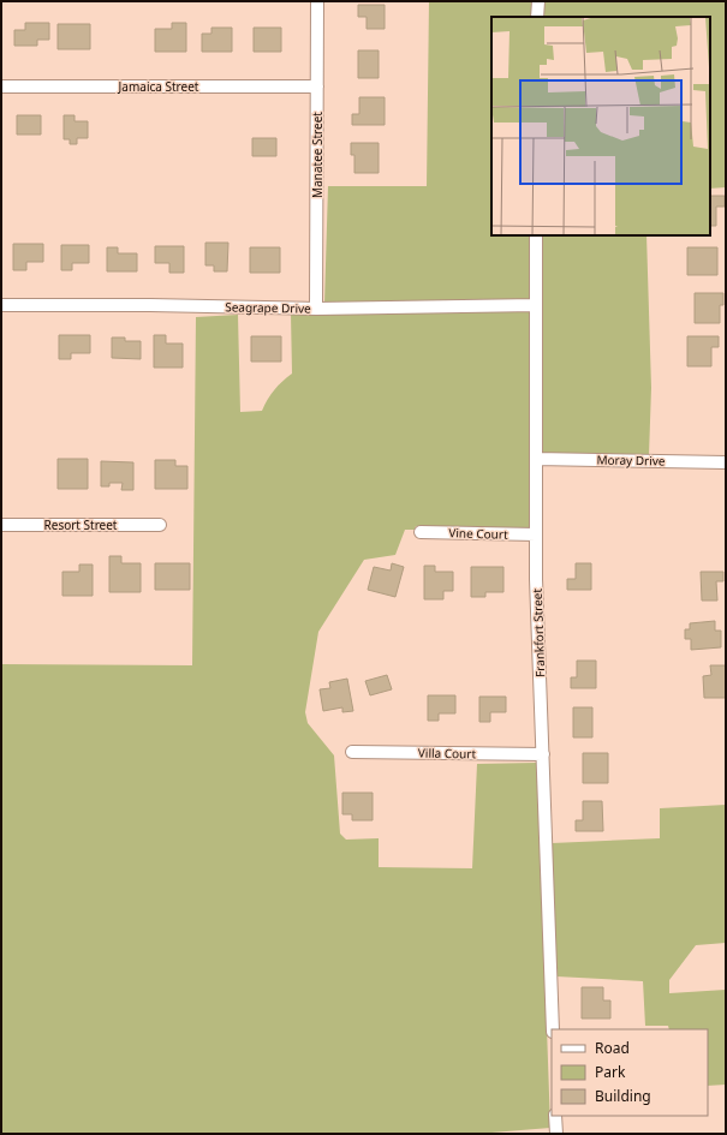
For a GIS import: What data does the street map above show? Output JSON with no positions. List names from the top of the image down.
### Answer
{
  "streets": {
    "street": [
      "Jamaica Street",
      "Manatee Street",
      "Seagrape Drive",
      "Moray Drive",
      "Resort Street",
      "Vine Court",
      "Frankfort Street",
      "Villa Court"
    ]
  },
  "crossings": [
    ["Jamaica Street", "Manatee Street"],
    ["Manatee Street", "Seagrape Drive"],
    ["Seagrape Drive", "Frankfort Street"],
    ["Moray Drive", "Frankfort Street"],
    ["Vine Court", "Frankfort Street"],
    ["Frankfort Street", "Villa Court"]
  ],
  "legend": ["Road", "Park", "Building"]
}
